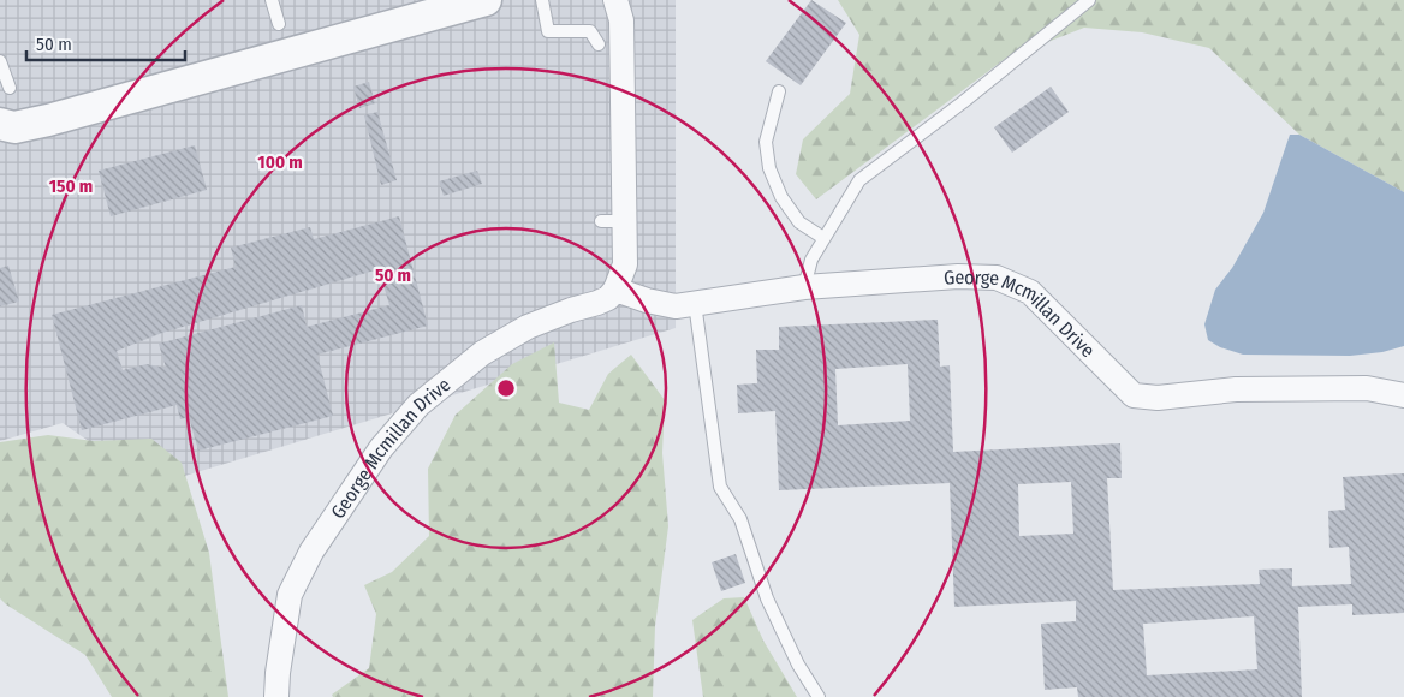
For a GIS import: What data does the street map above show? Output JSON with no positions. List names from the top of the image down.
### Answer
{
  "streets": {
    "street": ["George Mcmillan Drive"]
  },
  "scale_bar": "50 m",
  "rings": ["100 m", "150 m", "50 m"]
}
